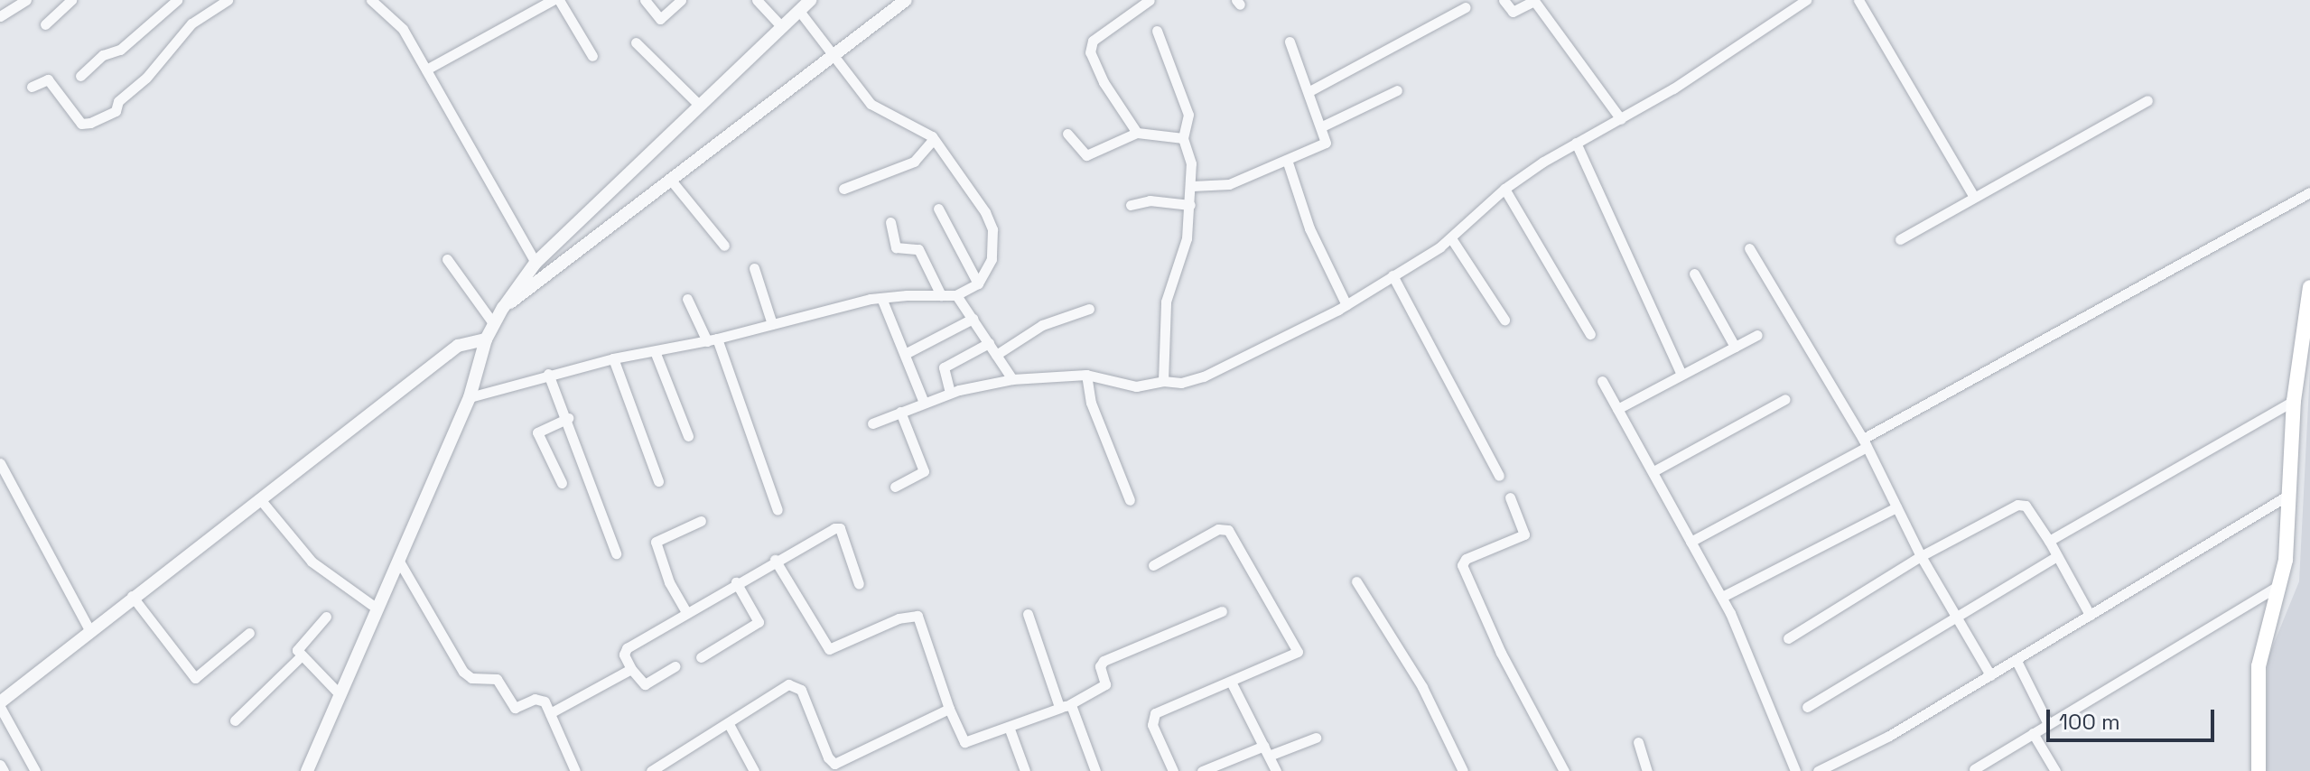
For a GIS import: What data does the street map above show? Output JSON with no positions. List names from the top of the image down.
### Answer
{
  "scale_bar": "100 m"
}
